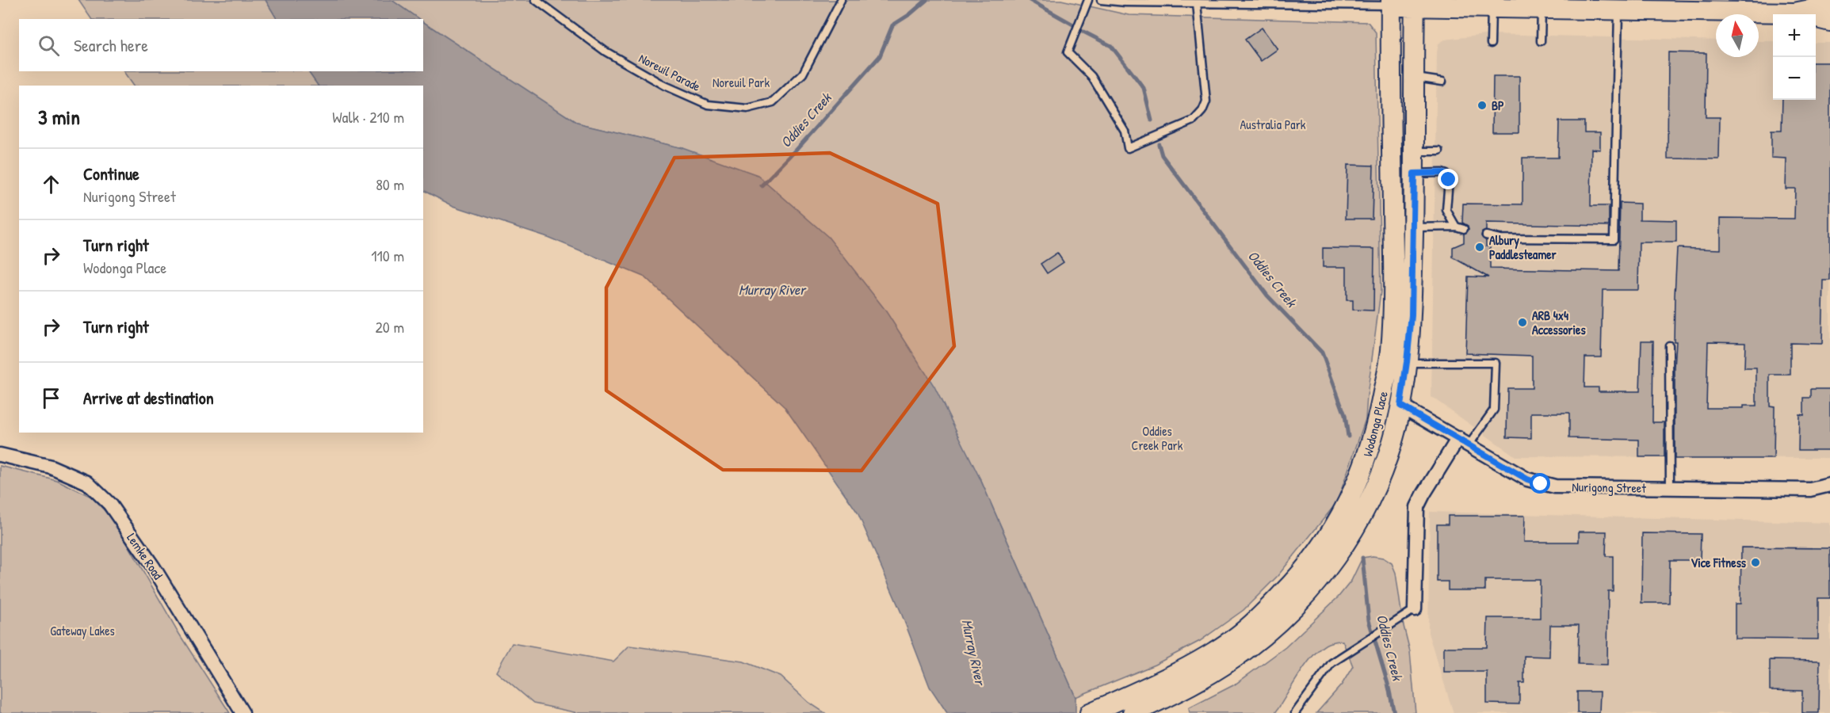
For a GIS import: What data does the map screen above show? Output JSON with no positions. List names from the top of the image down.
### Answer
{
  "streets": {
    "main road": ["Wodonga Place"],
    "street": ["Nurigong Street", "Lemke Road"],
    "lane": ["Noreuil Parade"]
  },
  "crossings": [
    ["Wodonga Place", "Nurigong Street"]
  ],
  "water": ["Oddies Creek", "Murray River"],
  "parks": [
    "Noreuil Park",
    "Australia Park",
    "Oddies Creek Park",
    "Gateway Lakes"
  ],
  "places": [
    "BP",
    "Albury Paddlesteamer",
    "ARB 4x4 Accessories",
    "Vice Fitness"
  ],
  "north": "top",
  "page": {
    "map_buttons": ["+", "−"],
    "search": "Search here",
    "heading": ["3 min", "Walk · 210 m"],
    "list": [
      ["Continue", "Nurigong Street", "80 m"],
      ["Turn right", "Wodonga Place", "110 m"],
      ["Turn right", "20 m"],
      "Arrive at destination"
    ]
  }
}
